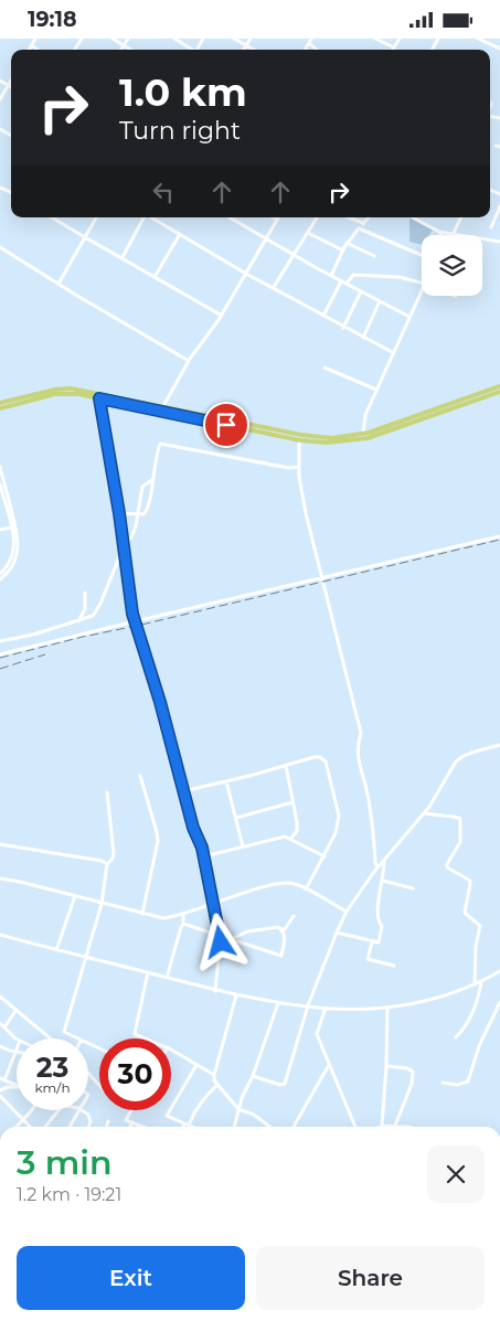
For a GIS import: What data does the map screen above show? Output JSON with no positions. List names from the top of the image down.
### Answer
{
  "page": {
    "status": "19:18",
    "turn": ["1.0 km", "Turn right"],
    "speed": "23 km/h",
    "limit": "30",
    "heading": ["3 min", "1.2 km · 19:21"],
    "buttons": ["Exit", "Share"]
  }
}
